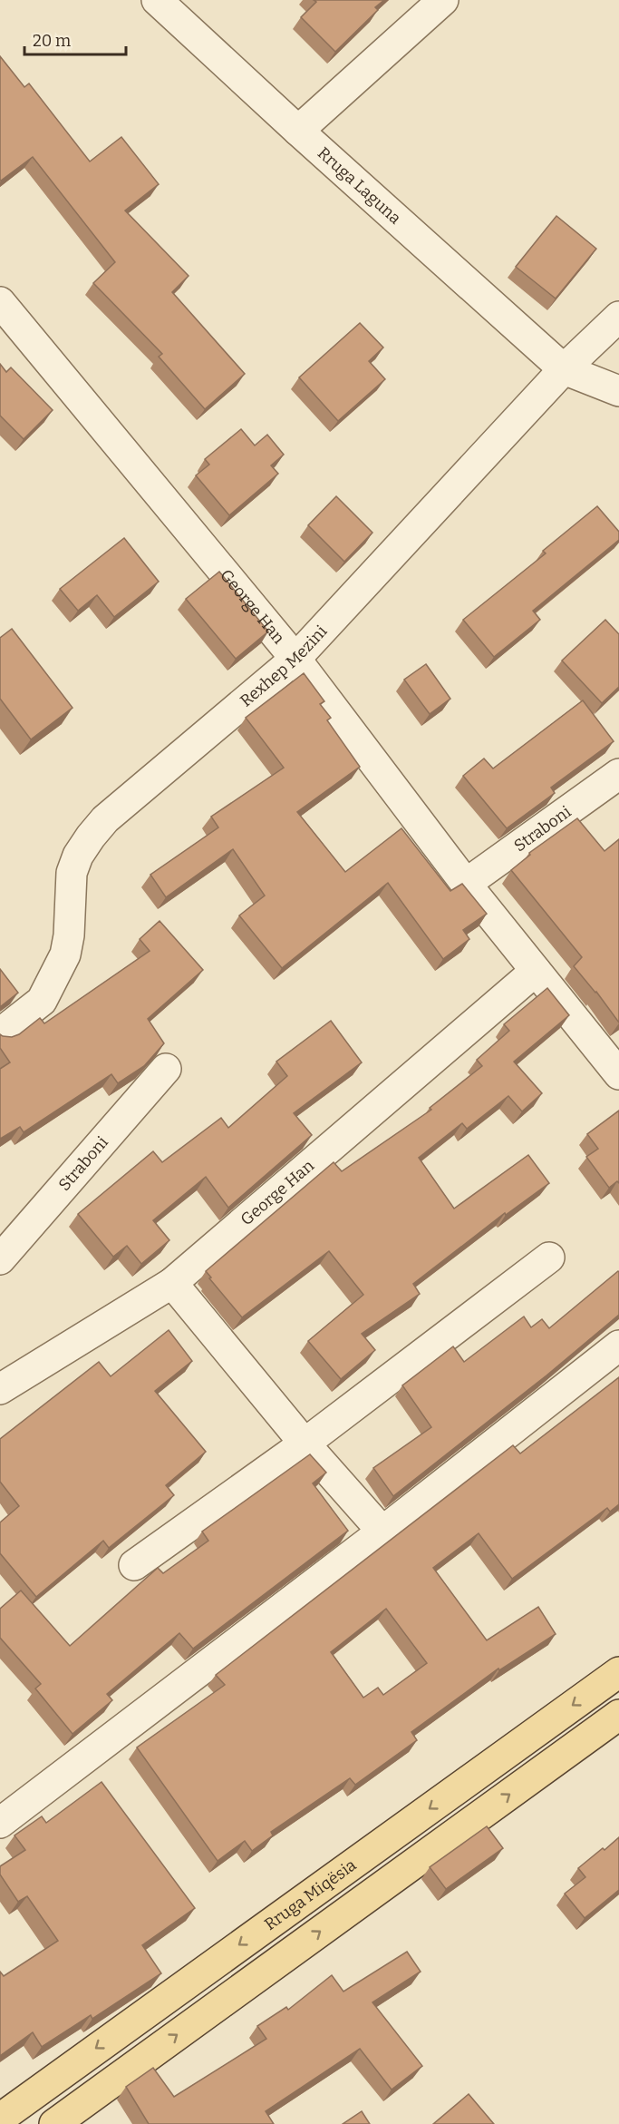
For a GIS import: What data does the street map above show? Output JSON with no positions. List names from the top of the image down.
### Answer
{
  "streets": {
    "main road": ["Rruga Miqësia"],
    "street": [
      "Rruga Laguna",
      "George Han",
      "Rexhep Mezini",
      "Straboni"
    ]
  },
  "crossings": [
    ["Rruga Laguna", "Rexhep Mezini"],
    ["George Han", "Rexhep Mezini"],
    ["George Han", "Straboni"]
  ],
  "scale_bar": "20 m"
}
